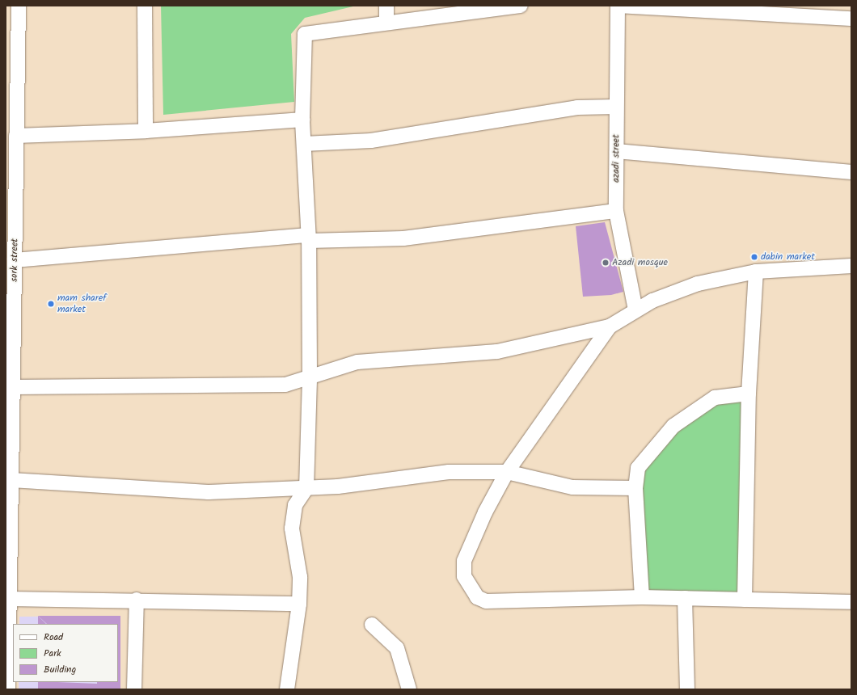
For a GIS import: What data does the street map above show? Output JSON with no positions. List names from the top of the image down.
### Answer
{
  "streets": {
    "street": ["azadi street", "sork street"]
  },
  "places": ["dabin market", "Azadi mosque", "mam sharef market"],
  "legend": ["Road", "Park", "Building"]
}
